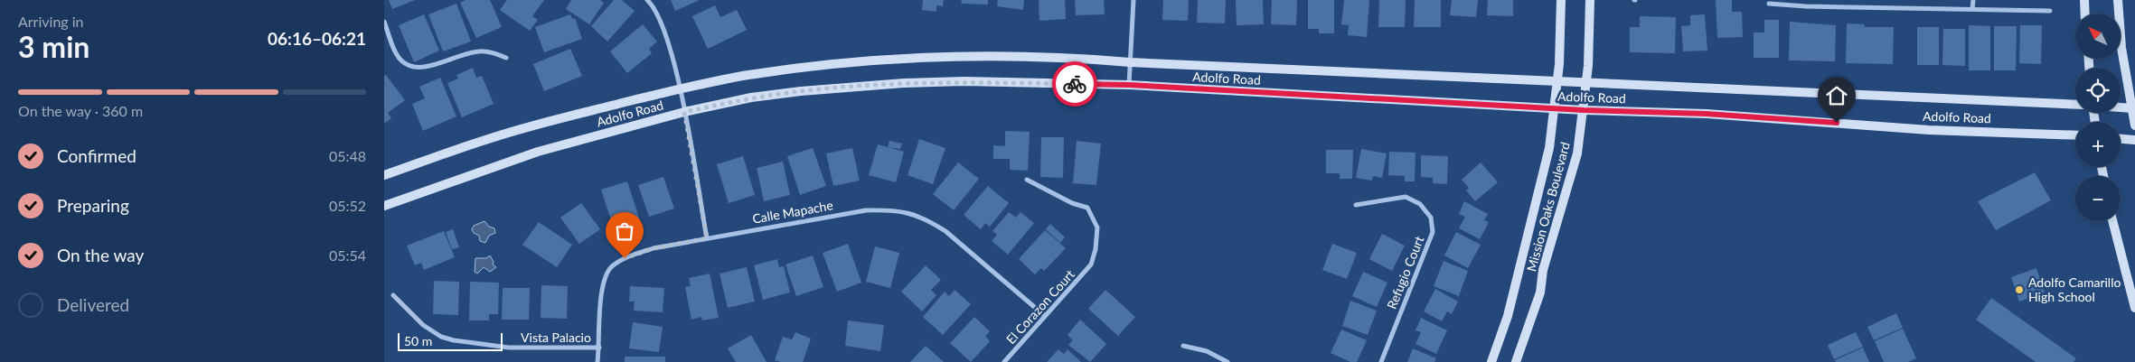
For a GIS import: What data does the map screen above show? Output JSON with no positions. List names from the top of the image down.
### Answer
{
  "streets": {
    "main road": ["Adolfo Road", "Mission Oaks Boulevard"],
    "street": [
      "Calle Mapache",
      "Refugio Court",
      "El Corazon Court",
      "Vista Palacio"
    ]
  },
  "crossings": [
    ["Adolfo Road", "Mission Oaks Boulevard"],
    ["Calle Mapache", "El Corazon Court"],
    ["Calle Mapache", "Vista Palacio"]
  ],
  "places": ["Adolfo Camarillo High School"],
  "scale_bar": "50 m",
  "north": "top left",
  "page": {
    "heading": ["3 min", "Arriving in", "06:16–06:21"],
    "map_buttons": ["+", "−"],
    "bar": "On the way · 360 m",
    "list": [
      ["Confirmed", "05:48"],
      ["Preparing", "05:52"],
      ["On the way", "05:54"],
      "Delivered"
    ],
    "scale": "50 m"
  }
}
